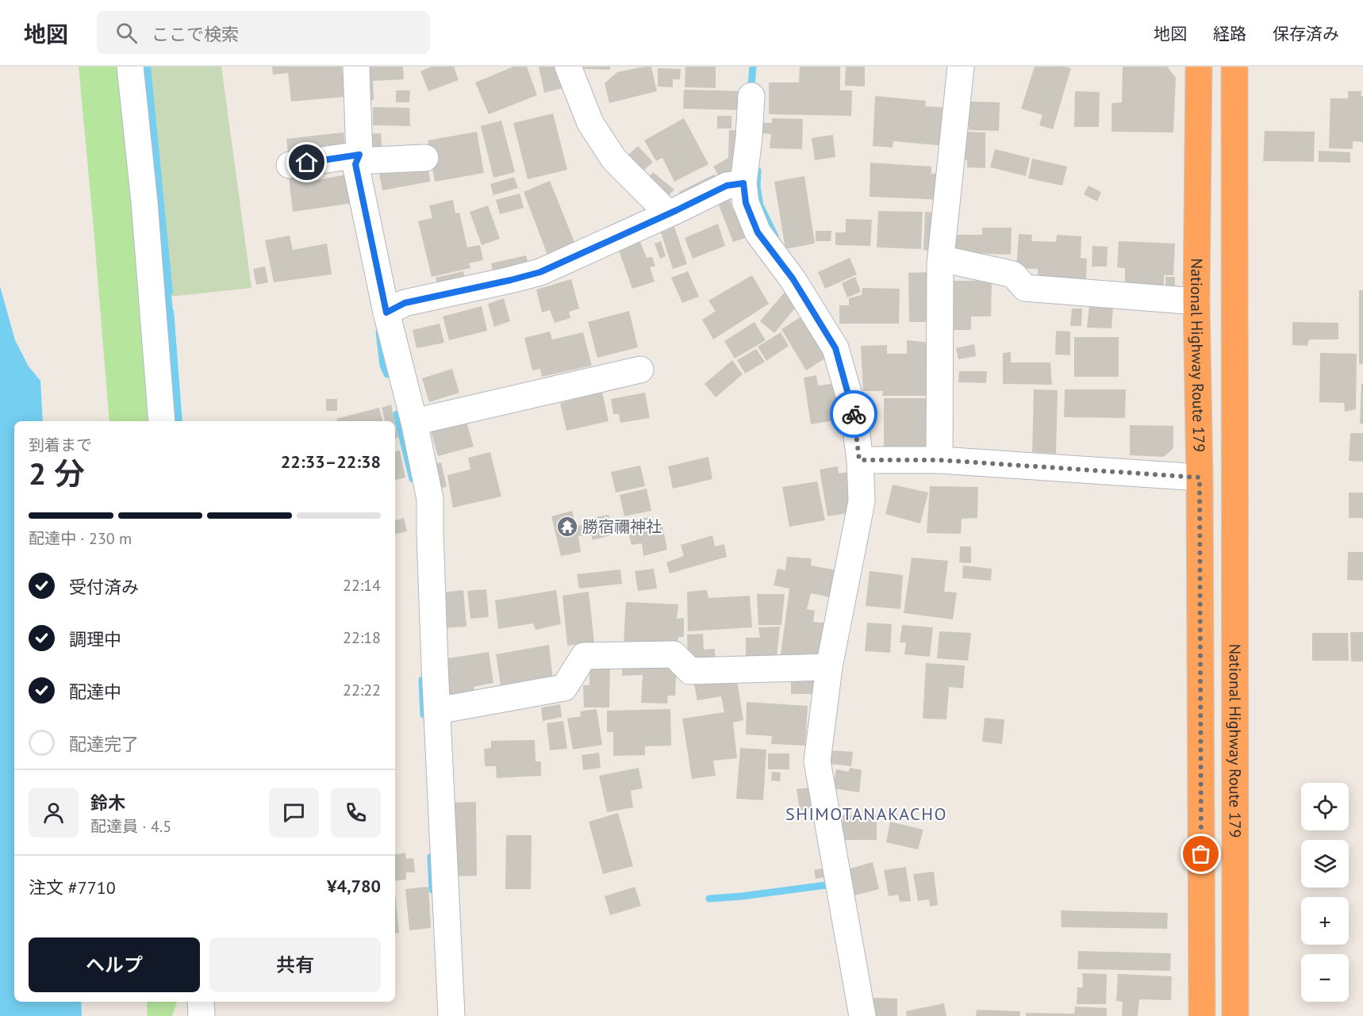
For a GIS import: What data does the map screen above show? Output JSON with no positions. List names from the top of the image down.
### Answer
{
  "streets": {
    "highway": ["National Highway Route 179"]
  },
  "districts": ["SHIMOTANAKACHO"],
  "places": {
    "temple": ["勝宿禰神社"]
  },
  "page": {
    "header": "地図",
    "search": "ここで検索",
    "nav": ["地図", "経路", "保存済み"],
    "heading": ["2 分", "到着まで", "22:33–22:38"],
    "panel": [
      "鈴木",
      "配達員 · 4.5",
      "注文 #7710",
      "¥4,780"
    ],
    "bar": "配達中 · 230 m",
    "list": [
      ["受付済み", "22:14"],
      ["調理中", "22:18"],
      ["配達中", "22:22"],
      "配達完了"
    ],
    "map_buttons": ["+", "−"],
    "buttons": ["ヘルプ", "共有"]
  }
}
